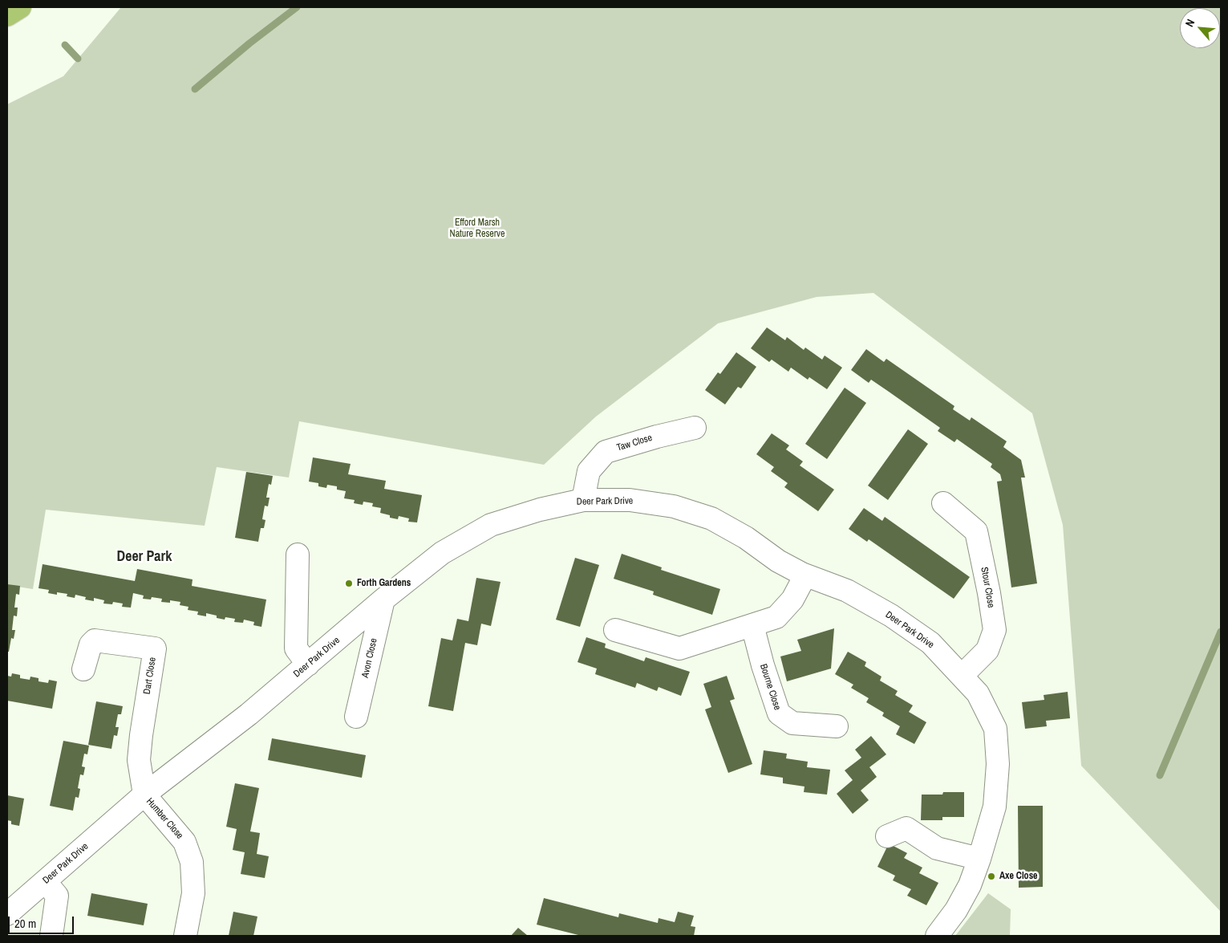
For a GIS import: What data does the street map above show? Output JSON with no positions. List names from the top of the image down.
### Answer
{
  "streets": {
    "street": [
      "Taw Close",
      "Deer Park Drive",
      "Stour Close",
      "Avon Close",
      "Dart Close",
      "Bourne Close",
      "Humber Close"
    ]
  },
  "crossings": [
    ["Taw Close", "Deer Park Drive"],
    ["Deer Park Drive", "Stour Close"],
    ["Deer Park Drive", "Avon Close"],
    ["Deer Park Drive", "Dart Close"],
    ["Deer Park Drive", "Humber Close"],
    ["Dart Close", "Humber Close"]
  ],
  "districts": ["Deer Park"],
  "parks": ["Efford Marsh Nature Reserve"],
  "places": ["Forth Gardens", "Axe Close"],
  "scale_bar": "20 m",
  "north": "top left"
}
